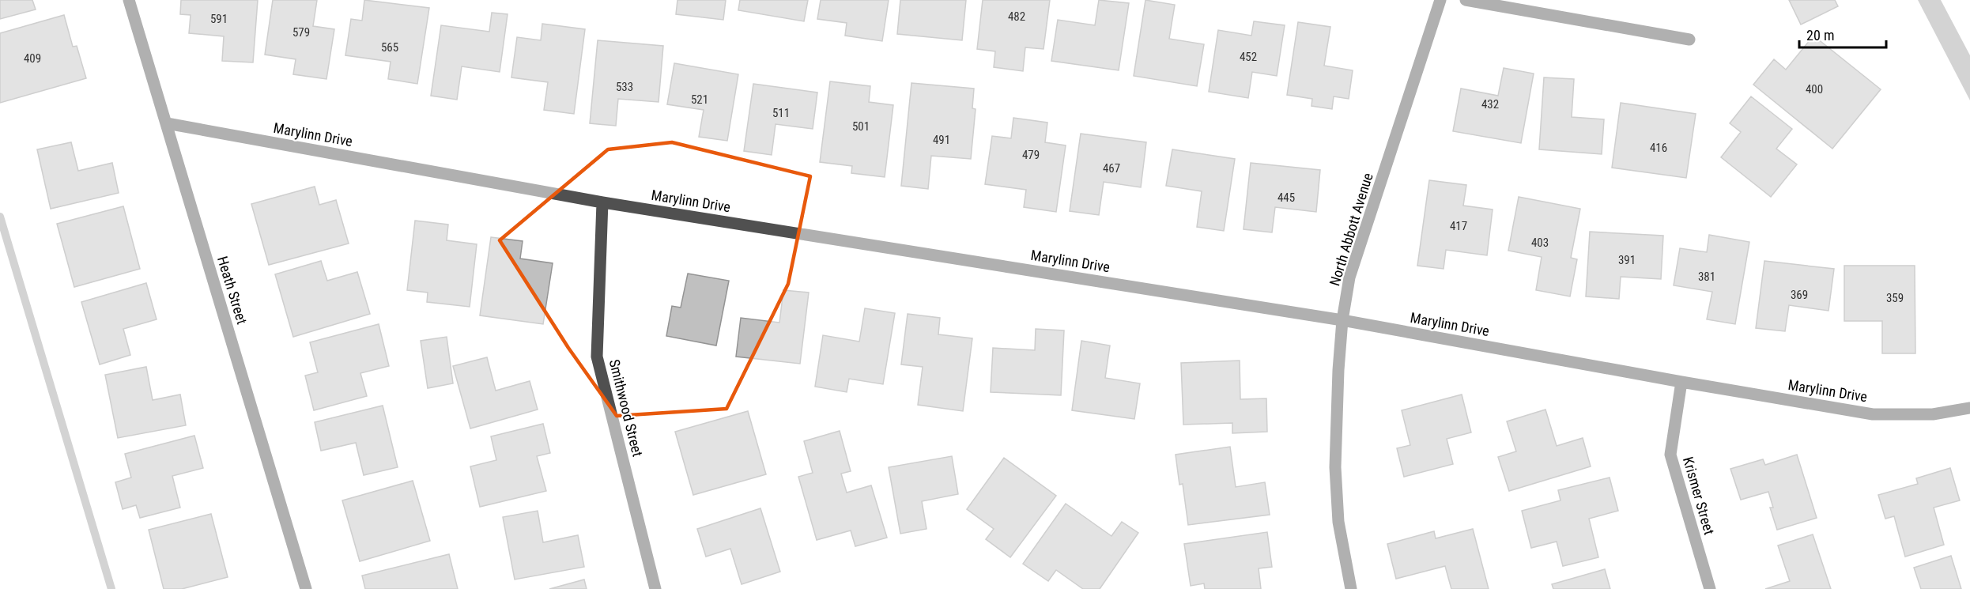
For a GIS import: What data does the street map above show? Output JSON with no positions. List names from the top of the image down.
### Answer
{
  "streets": {
    "street": [
      "Marylinn Drive",
      "North Abbott Avenue",
      "Heath Street",
      "Smithwood Street",
      "Krismer Street"
    ]
  },
  "crossings": [
    ["Marylinn Drive", "North Abbott Avenue"],
    ["Marylinn Drive", "Heath Street"],
    ["Marylinn Drive", "Smithwood Street"],
    ["Marylinn Drive", "Krismer Street"]
  ],
  "house_numbers": [
    "482",
    "591",
    "579",
    "565",
    "452",
    "409",
    "533",
    "400",
    "521",
    "432",
    "511",
    "501",
    "491",
    "416",
    "479",
    "467",
    "445",
    "417",
    "403",
    "391",
    "381",
    "369",
    "359"
  ],
  "scale_bar": "20 m"
}
